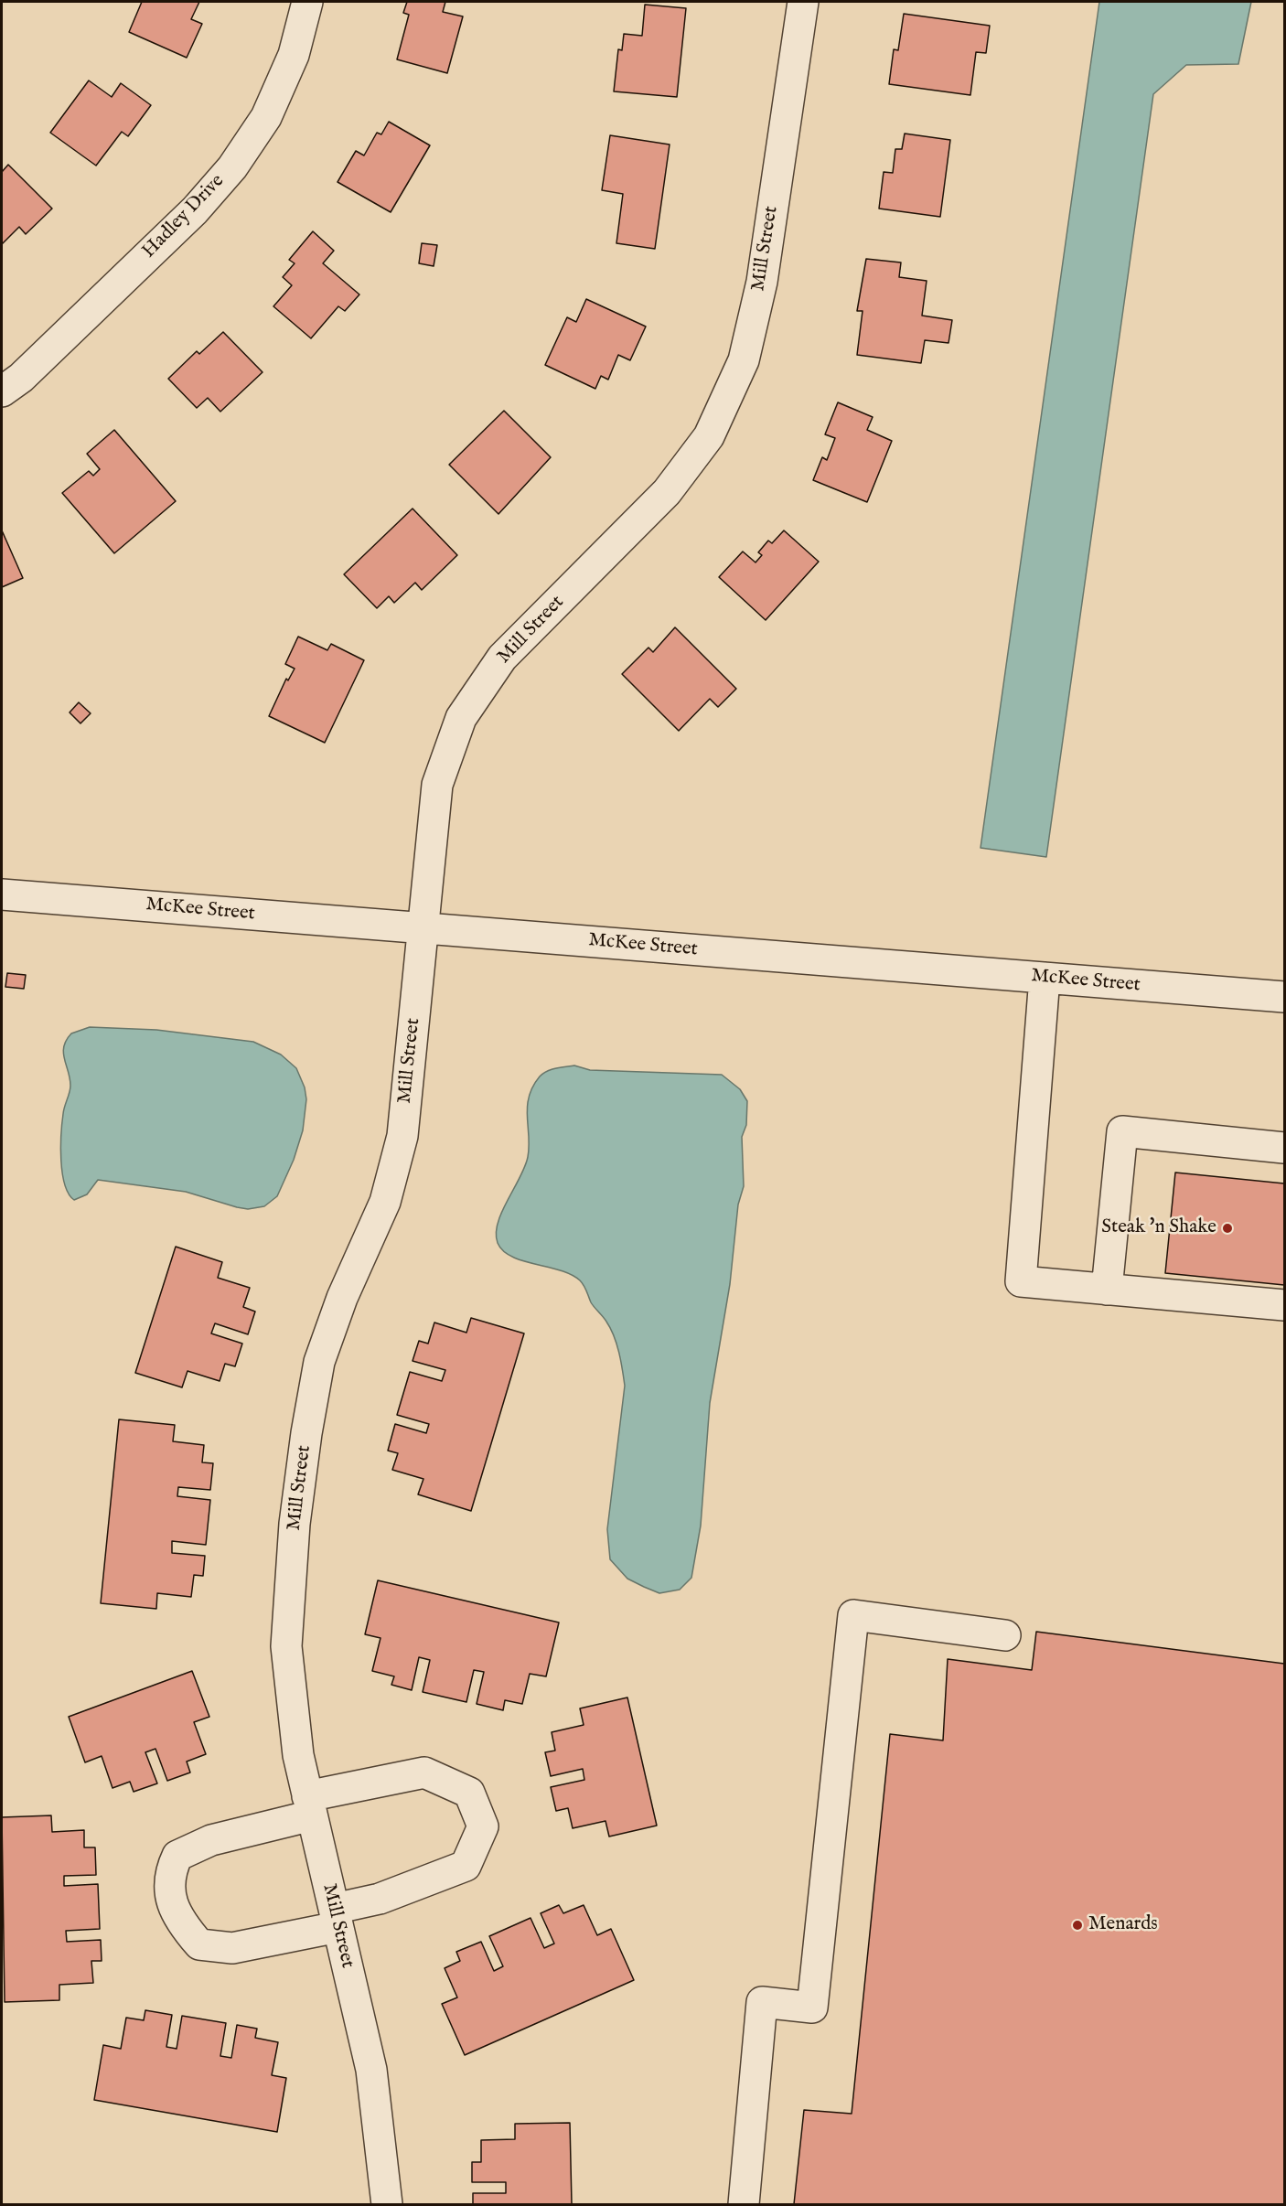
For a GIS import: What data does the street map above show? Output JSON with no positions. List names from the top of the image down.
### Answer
{
  "streets": {
    "street": ["Hadley Drive", "Mill Street", "McKee Street"]
  },
  "crossings": [
    ["Mill Street", "McKee Street"]
  ],
  "places": ["Steak 'n Shake", "Menards"]
}
